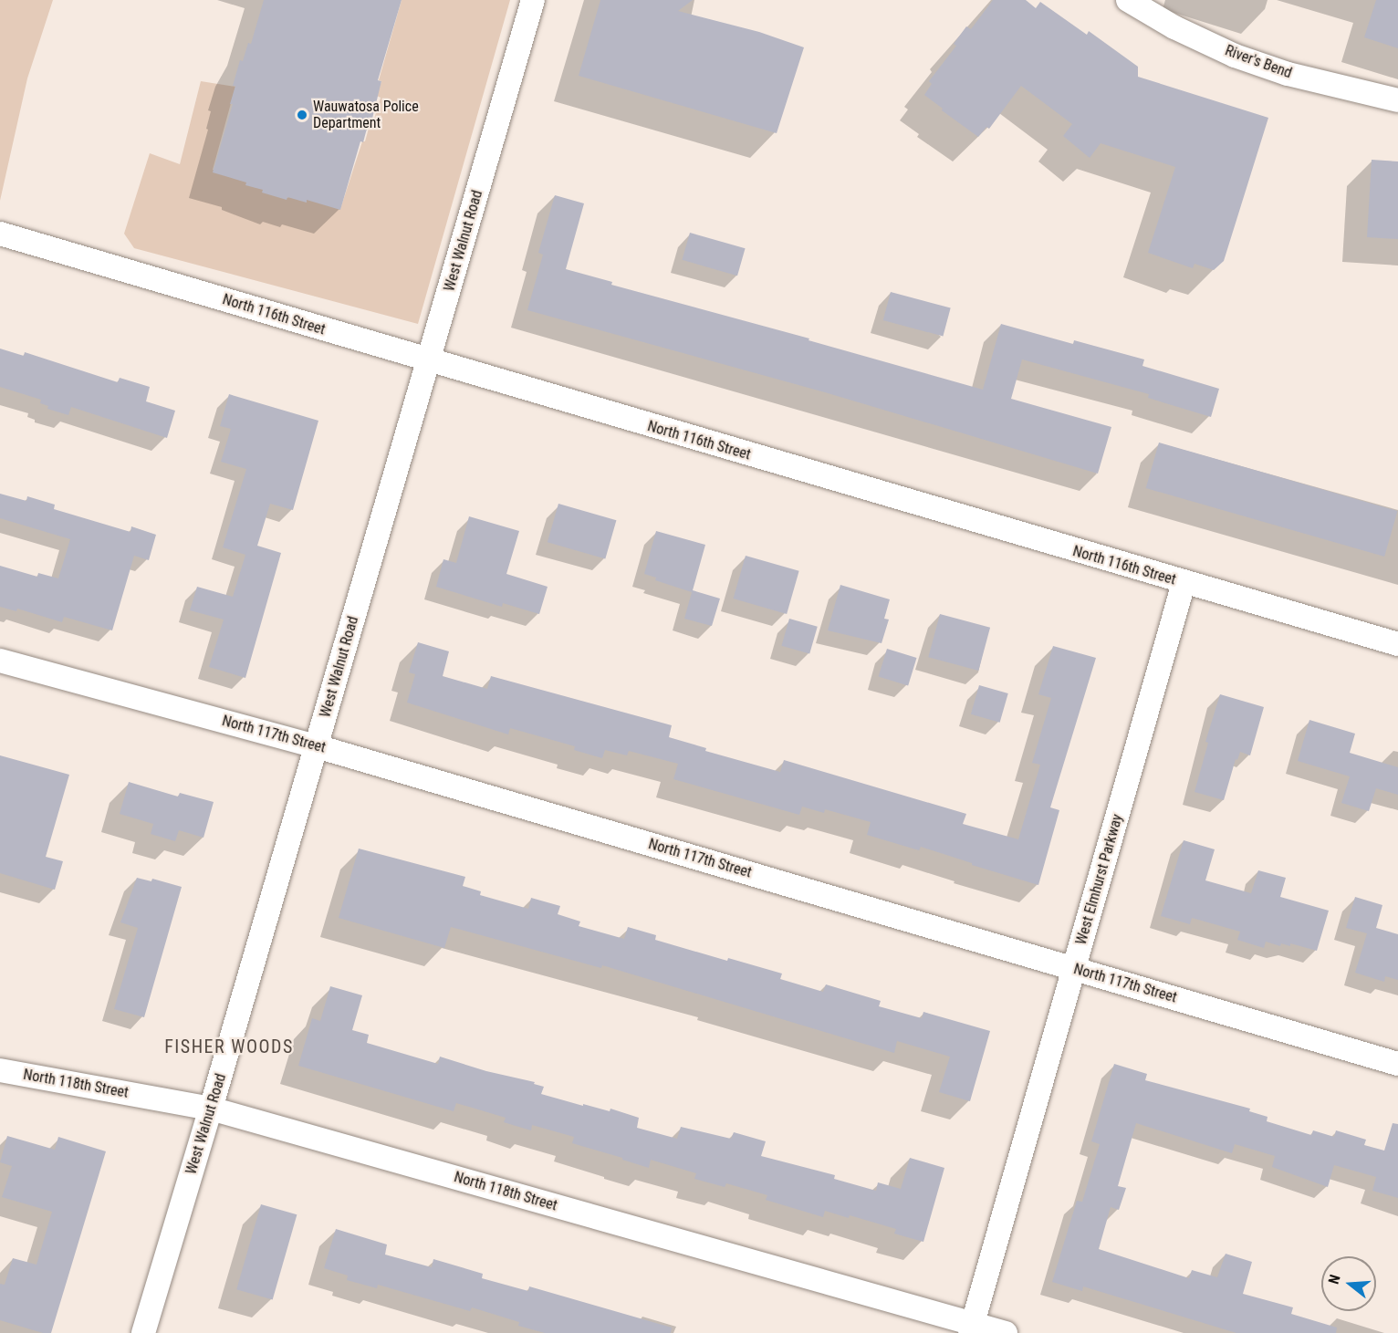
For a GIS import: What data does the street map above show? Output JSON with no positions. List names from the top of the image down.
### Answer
{
  "streets": {
    "street": [
      "River's Bend",
      "West Walnut Road",
      "North 116th Street",
      "North 117th Street",
      "West Elmhurst Parkway",
      "North 118th Street"
    ]
  },
  "crossings": [
    ["West Walnut Road", "North 116th Street"],
    ["West Walnut Road", "North 117th Street"],
    ["West Walnut Road", "North 118th Street"],
    ["North 116th Street", "West Elmhurst Parkway"],
    ["North 117th Street", "West Elmhurst Parkway"],
    ["West Elmhurst Parkway", "North 118th Street"]
  ],
  "districts": ["FISHER WOODS"],
  "places": ["Wauwatosa Police Department"],
  "north": "left"
}
